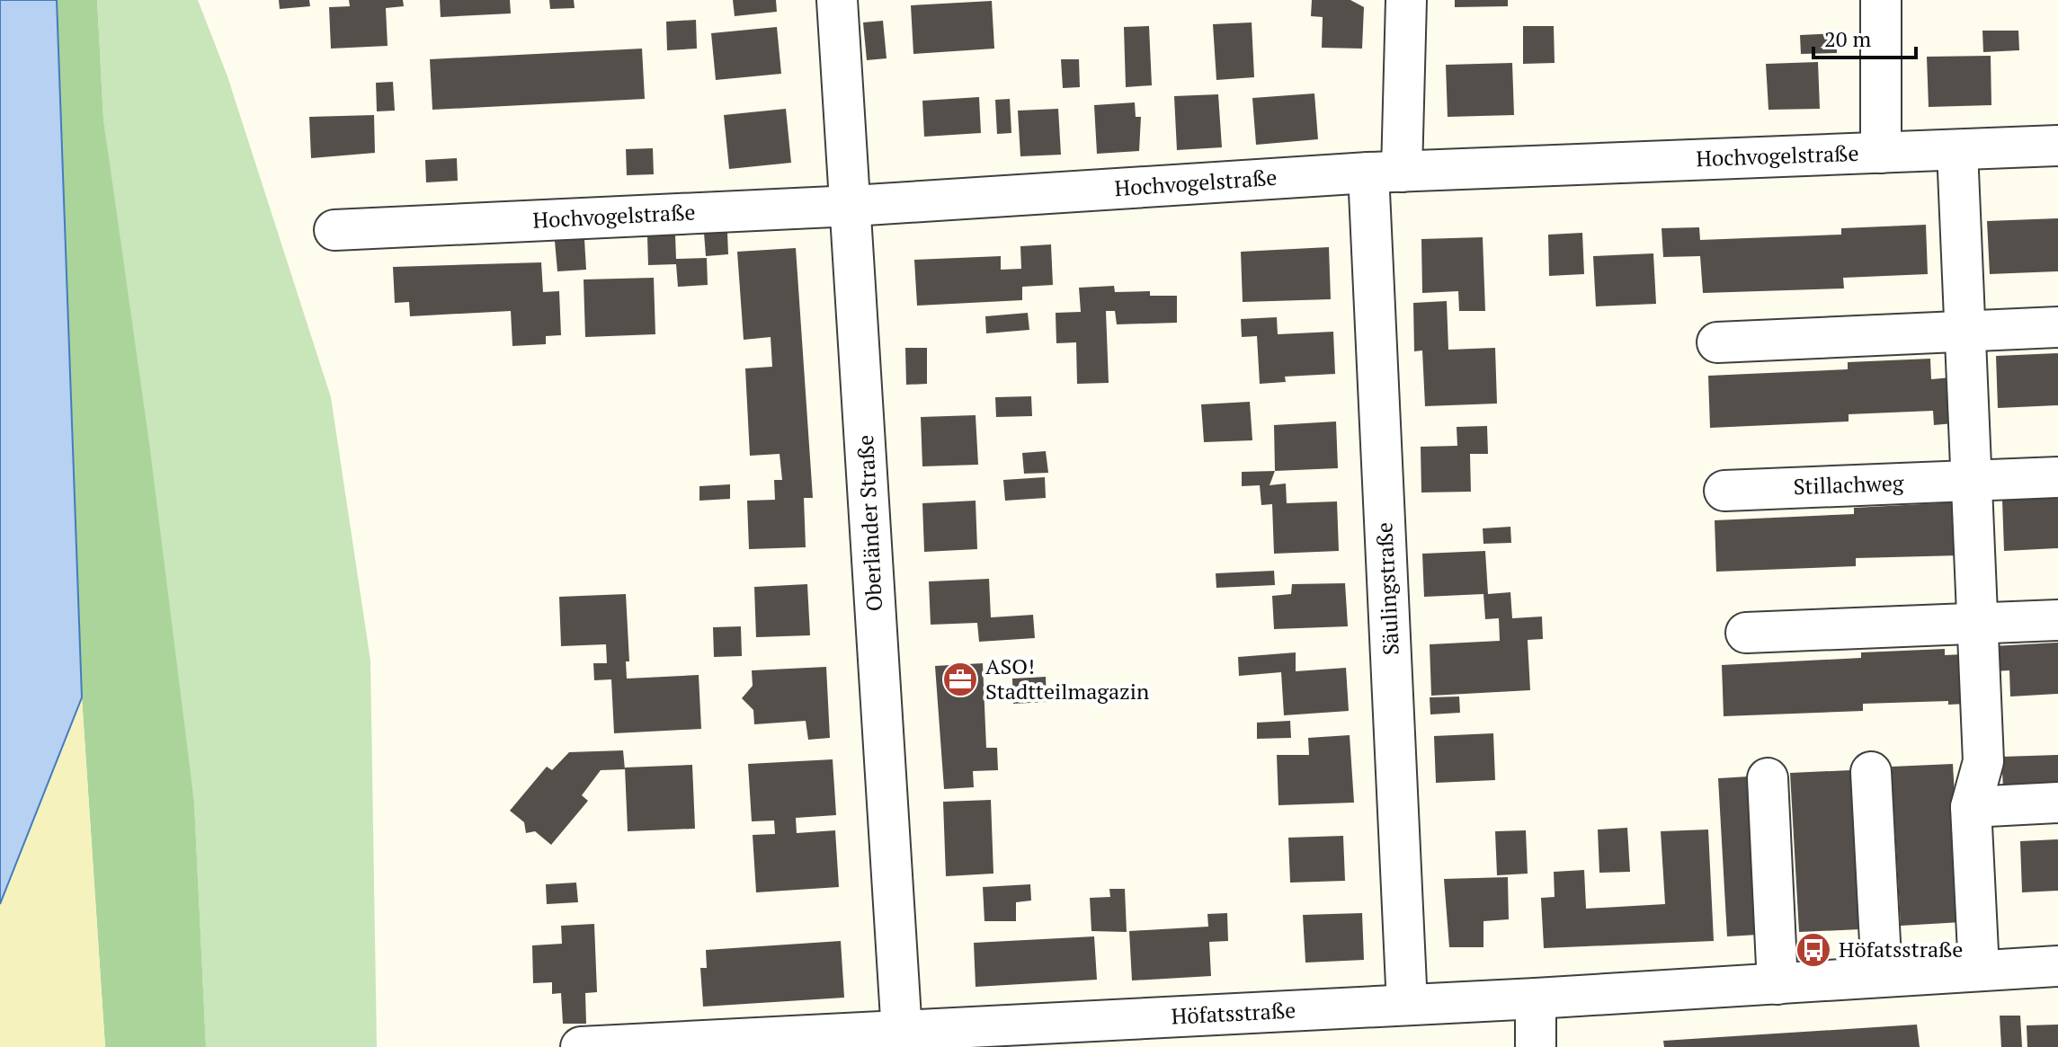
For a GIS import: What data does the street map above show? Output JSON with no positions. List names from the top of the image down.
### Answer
{
  "streets": {
    "street": [
      "Hochvogelstraße",
      "Stillachweg",
      "Oberländer Straße",
      "Säulingstraße",
      "Höfatsstraße"
    ]
  },
  "crossings": [
    ["Hochvogelstraße", "Oberländer Straße"],
    ["Hochvogelstraße", "Säulingstraße"],
    ["Oberländer Straße", "Höfatsstraße"],
    ["Säulingstraße", "Höfatsstraße"]
  ],
  "places": {
    "office": ["ASO! Stadtteilmagazin"],
    "bus stop": ["Höfatsstraße"]
  },
  "scale_bar": "20 m"
}
